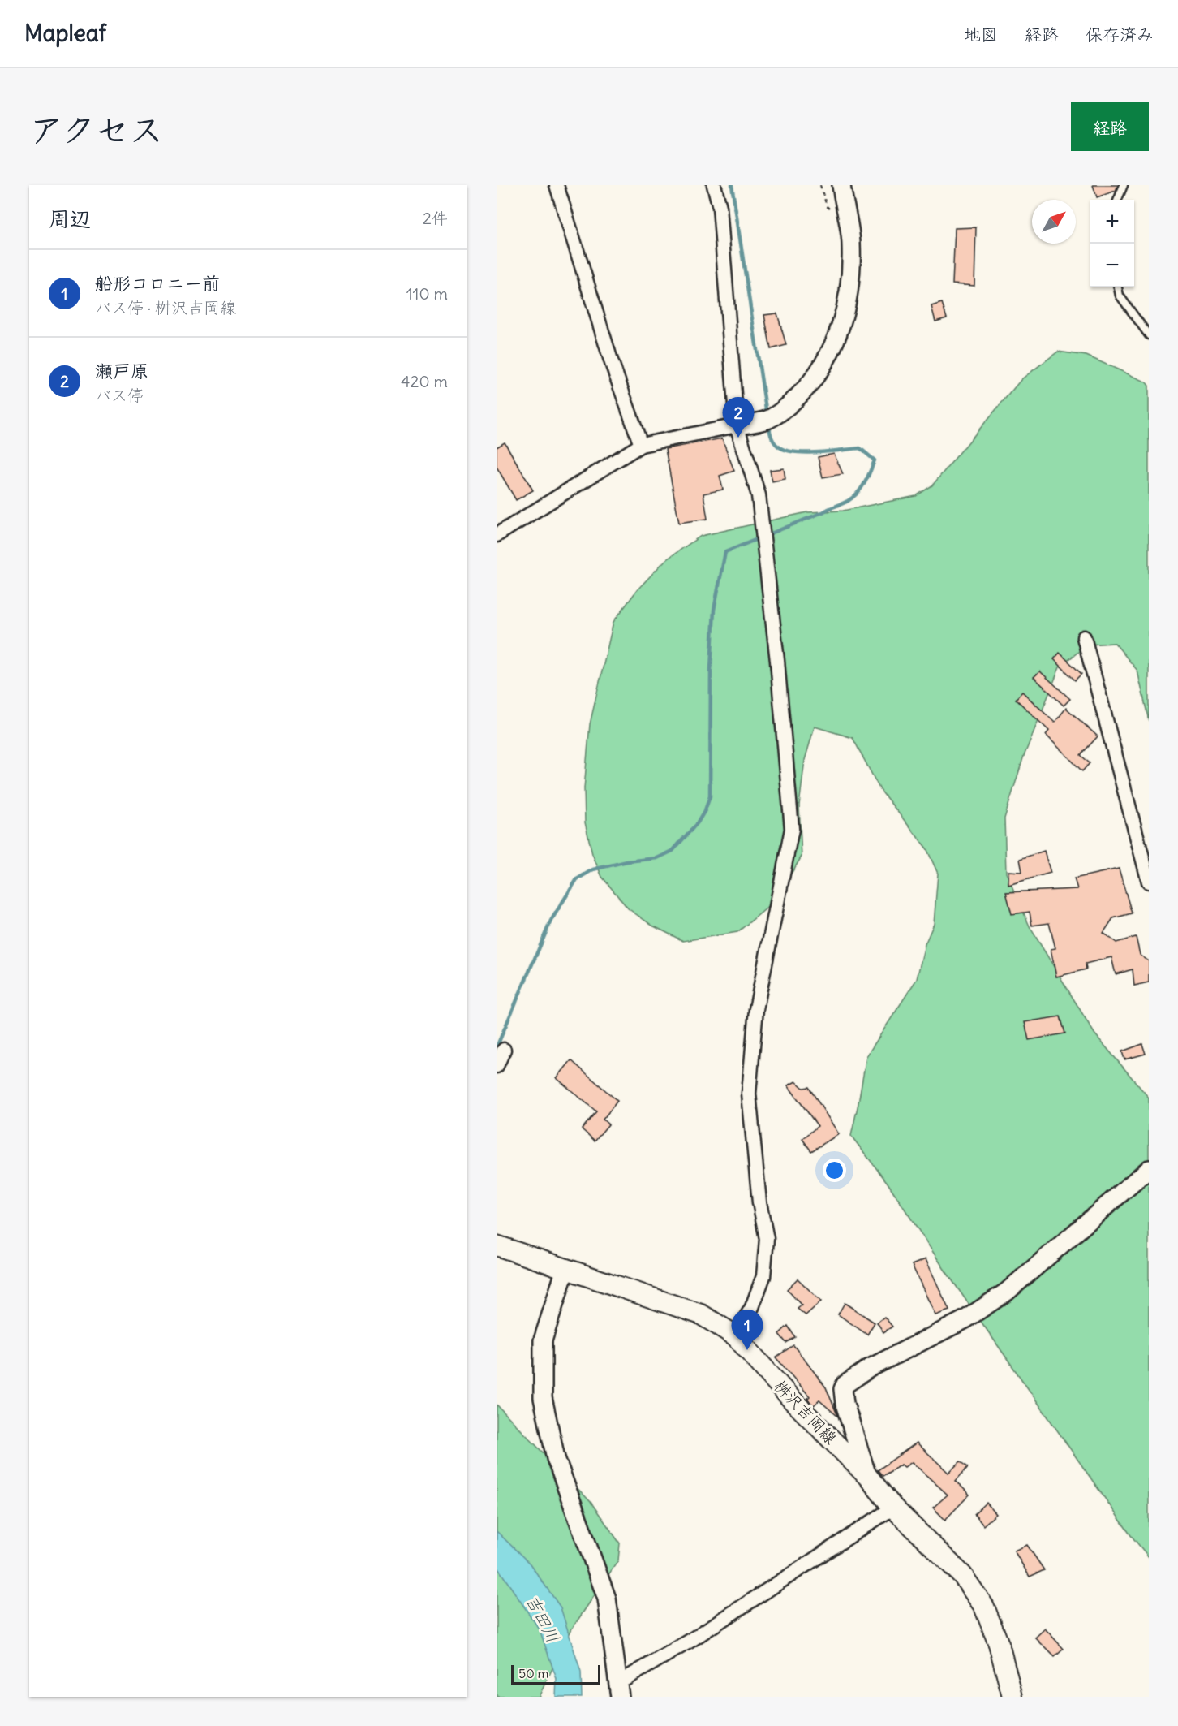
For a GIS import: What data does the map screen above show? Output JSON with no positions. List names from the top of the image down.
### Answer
{
  "streets": {
    "main road": ["桝沢吉岡線"]
  },
  "water": ["吉田川"],
  "scale_bar": "50 m",
  "north": "top right",
  "page": {
    "header": "Mapleaf",
    "nav": ["地図", "経路", "保存済み"],
    "title": "アクセス",
    "buttons": "経路",
    "heading": ["周辺", "2件"],
    "map_buttons": ["+", "−"],
    "list": [
      {
        "mark": "1",
        "name": "船形コロニー前",
        "note": "バス停 · 桝沢吉岡線",
        "value": "110 m"
      },
      {
        "mark": "2",
        "name": "瀬戸原",
        "note": "バス停",
        "value": "420 m"
      }
    ],
    "pins": ["2", "1"],
    "scale": "50 m"
  }
}
